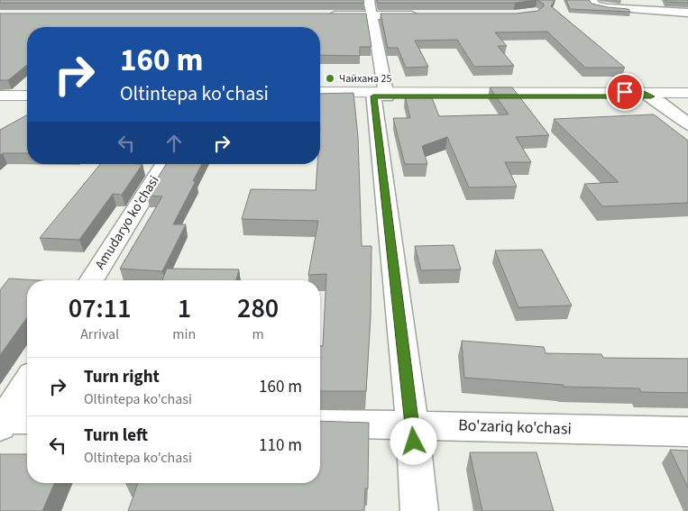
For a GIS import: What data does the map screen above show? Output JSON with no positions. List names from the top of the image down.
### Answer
{
  "streets": {
    "street": ["Amudaryo ko'chasi", "Bo'zariq ko'chasi"]
  },
  "places": ["Чайхана 25"],
  "page": {
    "turn": ["160 m", "Oltintepa ko'chasi"],
    "eta": [
      "07:11",
      "Arrival",
      "1",
      "min",
      "280",
      "m"
    ],
    "list": [
      {
        "name": "Turn right",
        "note": "Oltintepa ko'chasi",
        "value": "160 m"
      },
      {
        "name": "Turn left",
        "note": "Oltintepa ko'chasi",
        "value": "110 m"
      }
    ]
  }
}
